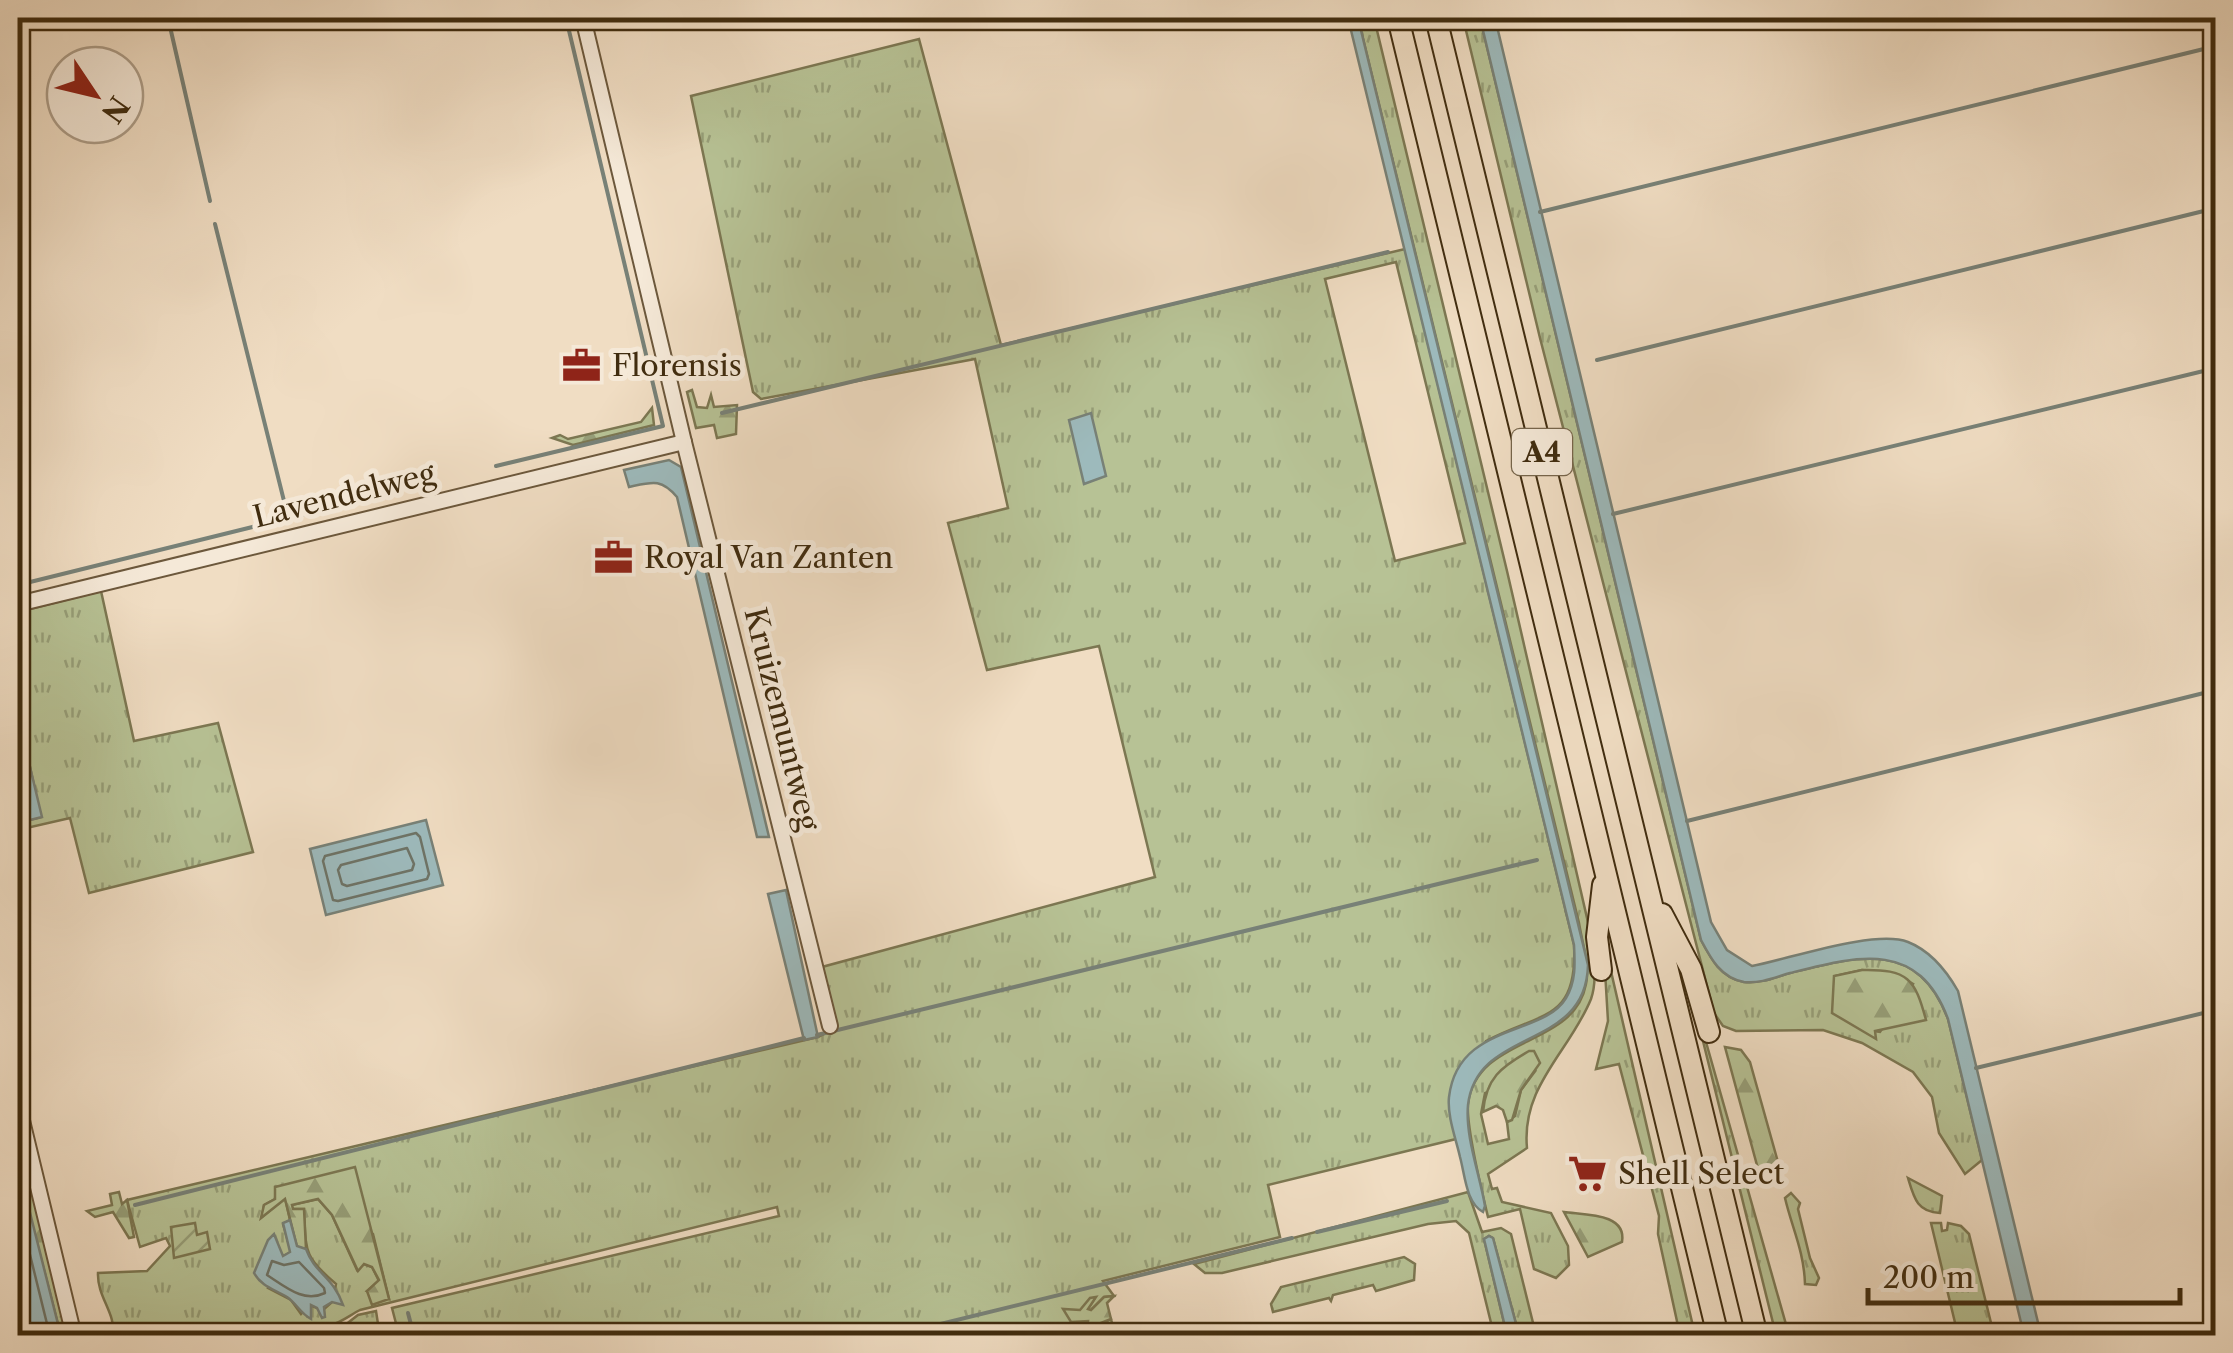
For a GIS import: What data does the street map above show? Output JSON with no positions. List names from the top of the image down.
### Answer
{
  "streets": {
    "highway": ["A4"],
    "street": ["Lavendelweg", "Kruizemuntweg"]
  },
  "crossings": [
    ["Lavendelweg", "Kruizemuntweg"]
  ],
  "places": {
    "office": ["Florensis", "Royal Van Zanten"],
    "supermarket": ["Shell Select"]
  },
  "scale_bar": "200 m",
  "north": "bottom right"
}
